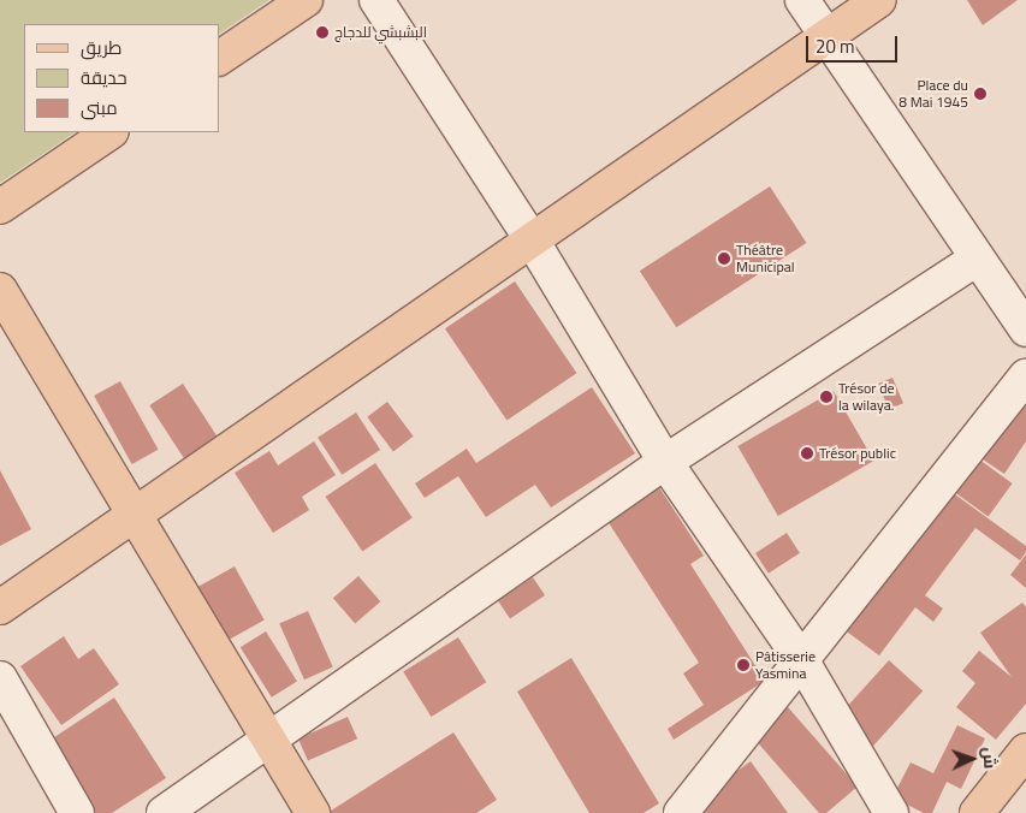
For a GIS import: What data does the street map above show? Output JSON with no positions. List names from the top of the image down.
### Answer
{
  "places": [
    "البشبشي للدجاج",
    "Place du 8 Mai 1945",
    "Théâtre Municipal",
    "Trésor de la wilaya.",
    "Trésor public",
    "Pâtisserie Yasmina"
  ],
  "legend": ["طريق", "حديقة", "مبنى"],
  "scale_bar": "20 m",
  "north": "right"
}
